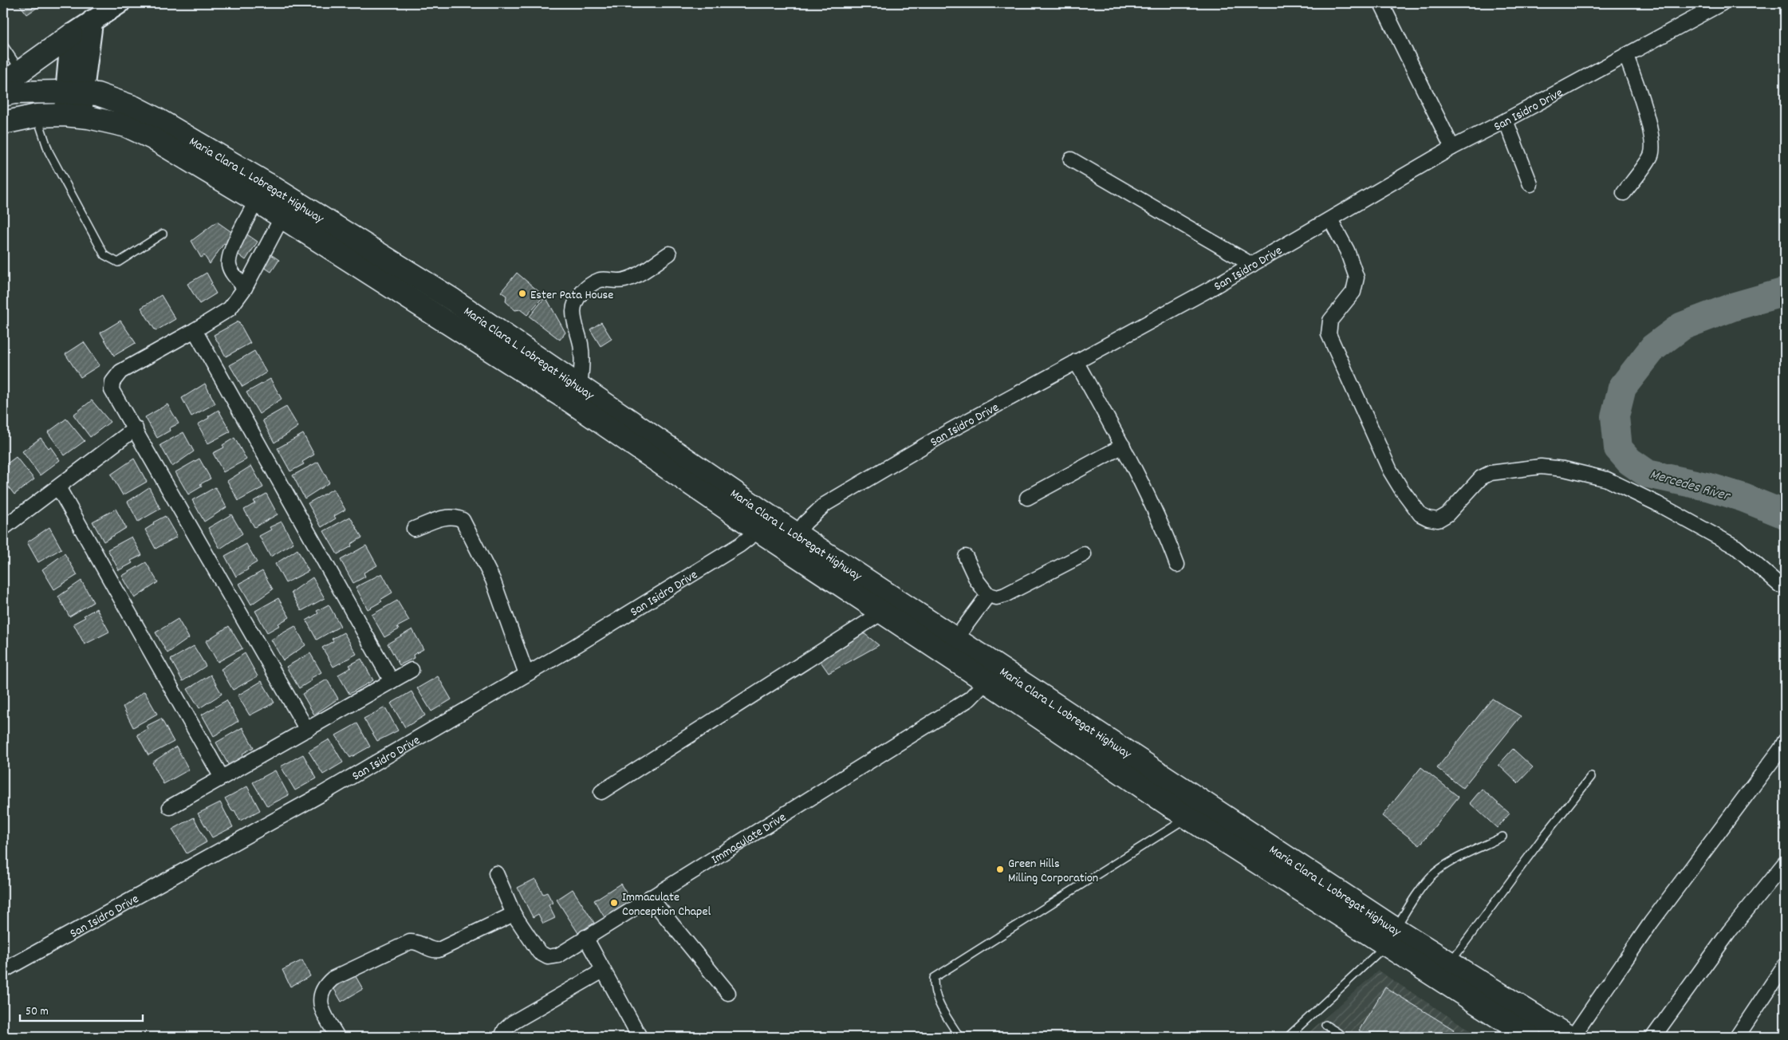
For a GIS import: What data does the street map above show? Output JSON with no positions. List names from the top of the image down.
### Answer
{
  "streets": {
    "highway": ["Maria Clara L. Lobregat Highway"],
    "street": ["San Isidro Drive", "Immaculate Drive"]
  },
  "crossings": [
    ["San Isidro Drive", "Maria Clara L. Lobregat Highway"],
    ["Maria Clara L. Lobregat Highway", "Immaculate Drive"]
  ],
  "water": ["Mercedes River"],
  "places": ["Ester Pata House", "Green Hills Milling Corporation", "Immaculate Conception Chapel"],
  "scale_bar": "50 m"
}
